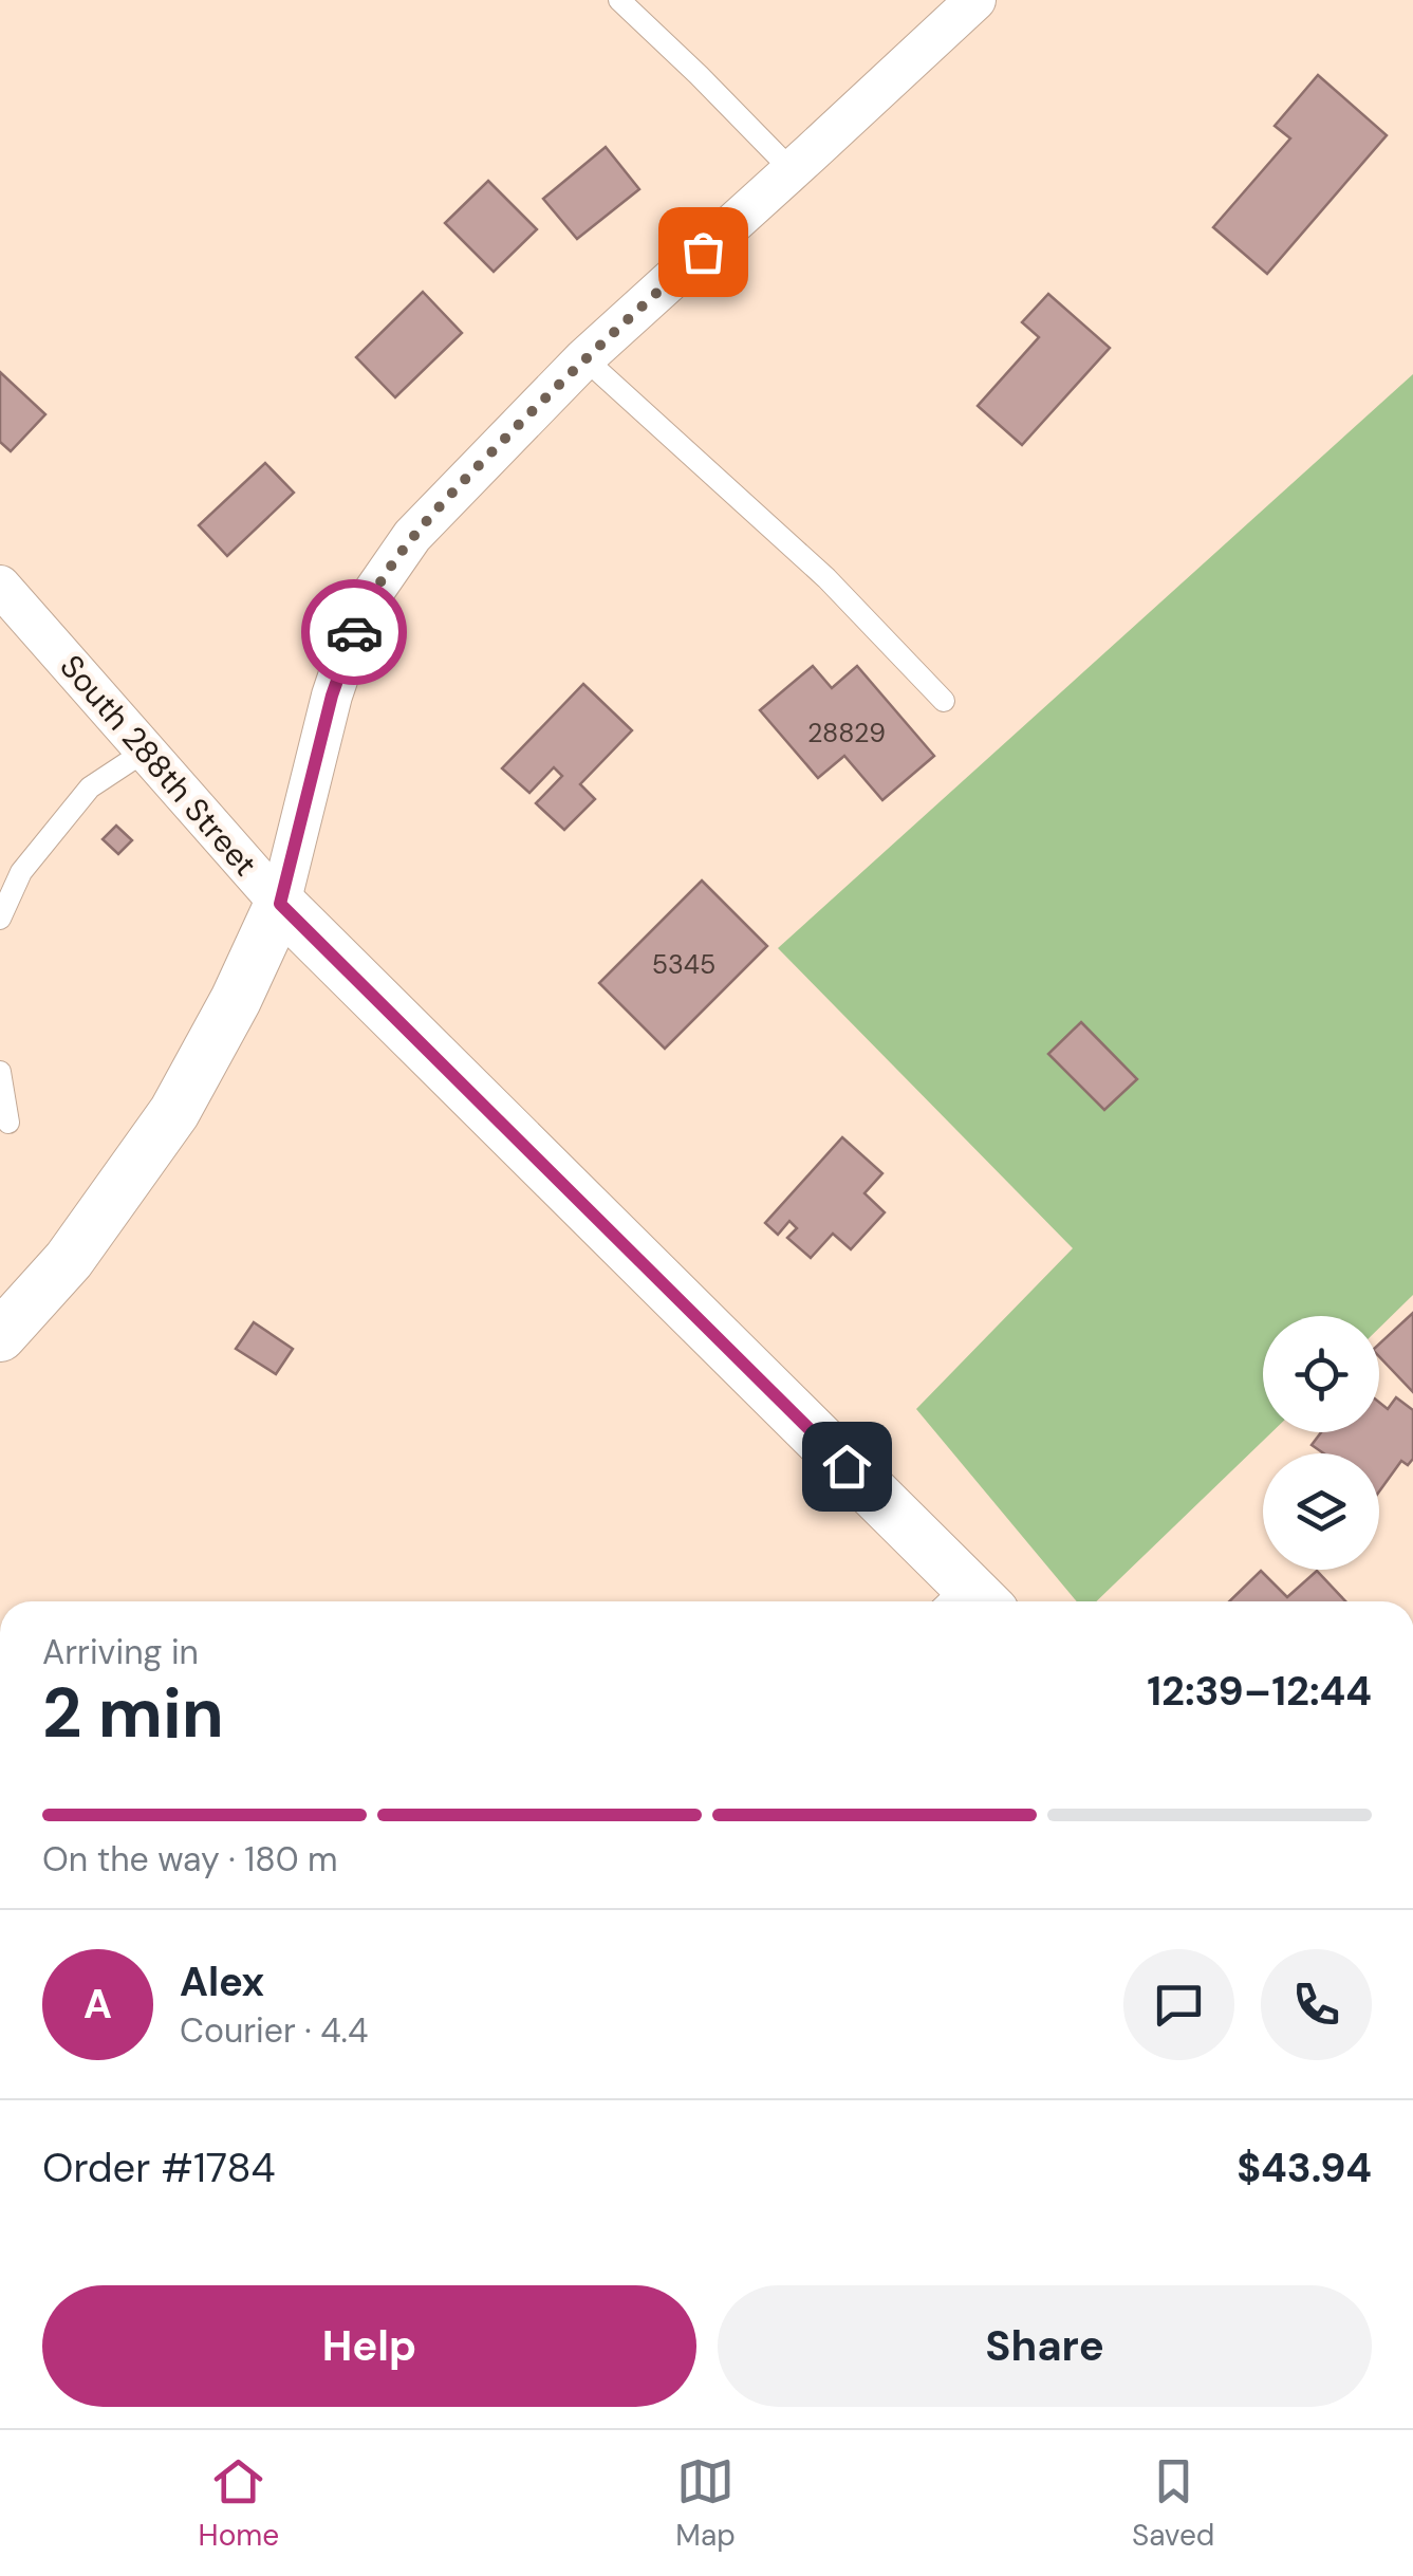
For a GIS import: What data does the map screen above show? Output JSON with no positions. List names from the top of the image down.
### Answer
{
  "streets": {
    "street": ["South 288th Street"]
  },
  "house_numbers": ["28829", "5345"],
  "page": {
    "heading": ["2 min", "Arriving in", "12:39–12:44"],
    "panel": [
      "Alex",
      "Courier · 4.4",
      "Order #1784",
      "$43.94"
    ],
    "bar": "On the way · 180 m",
    "round": "A",
    "buttons": ["Help", "Share"],
    "tabs": ["Home", "Map", "Saved"]
  }
}
